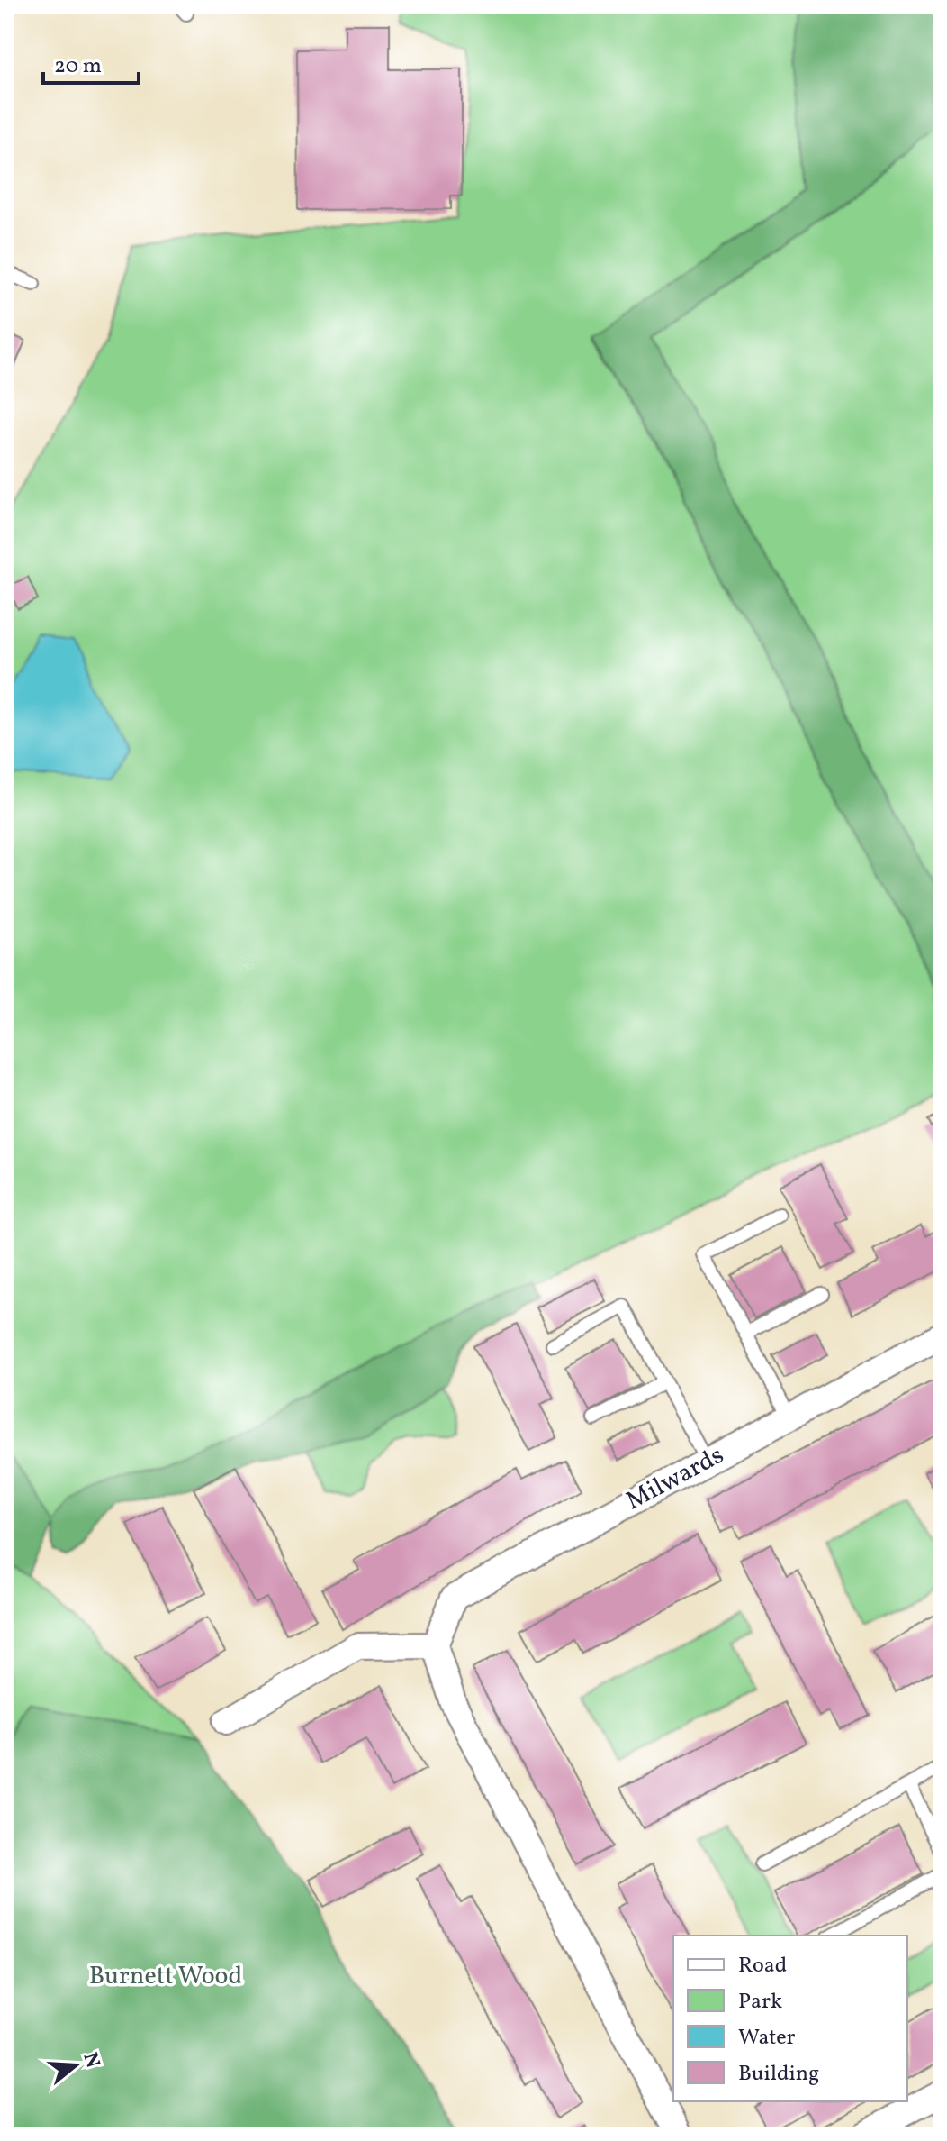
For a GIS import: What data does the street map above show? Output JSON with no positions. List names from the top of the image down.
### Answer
{
  "streets": {
    "street": ["Milwards"]
  },
  "parks": ["Burnett Wood"],
  "legend": [
    "Road",
    "Park",
    "Water",
    "Building"
  ],
  "scale_bar": "20 m",
  "north": "right"
}
